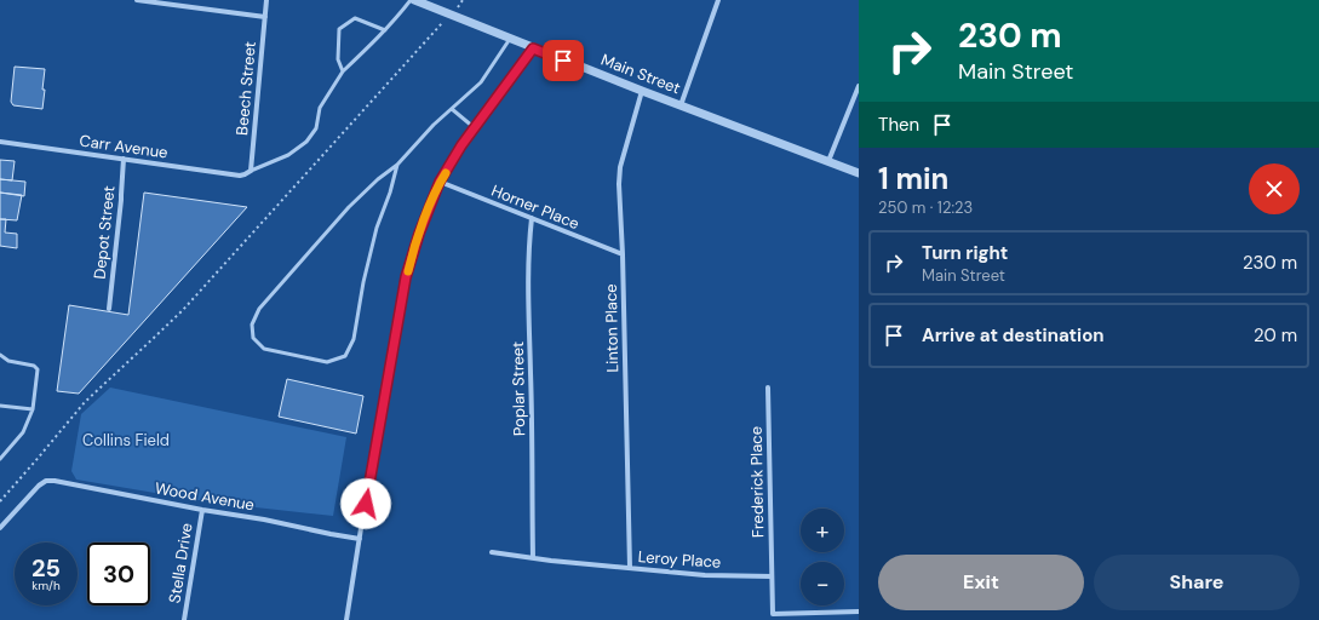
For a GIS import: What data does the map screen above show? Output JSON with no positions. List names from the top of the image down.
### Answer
{
  "streets": {
    "street": [
      "Main Street",
      "Beech Street",
      "Carr Avenue",
      "Horner Place",
      "Depot Street",
      "Linton Place",
      "Poplar Street",
      "Frederick Place",
      "Wood Avenue",
      "Leroy Place",
      "Stella Drive"
    ]
  },
  "crossings": [
    ["Main Street", "Linton Place"],
    ["Beech Street", "Carr Avenue"],
    ["Carr Avenue", "Depot Street"],
    ["Horner Place", "Linton Place"],
    ["Horner Place", "Poplar Street"],
    ["Linton Place", "Leroy Place"],
    ["Poplar Street", "Leroy Place"],
    ["Frederick Place", "Leroy Place"],
    ["Wood Avenue", "Stella Drive"]
  ],
  "parks": ["Collins Field"],
  "page": {
    "turn": ["230 m", "Main Street"],
    "then": "Then",
    "heading": ["1 min", "250 m · 12:23"],
    "list": [
      {
        "name": "Turn right",
        "note": "Main Street",
        "value": "230 m"
      },
      {
        "name": "Arrive at destination",
        "value": "20 m"
      }
    ],
    "map_buttons": ["+", "−"],
    "speed": "25 km/h",
    "limit": "30",
    "buttons": ["Exit", "Share"]
  }
}
